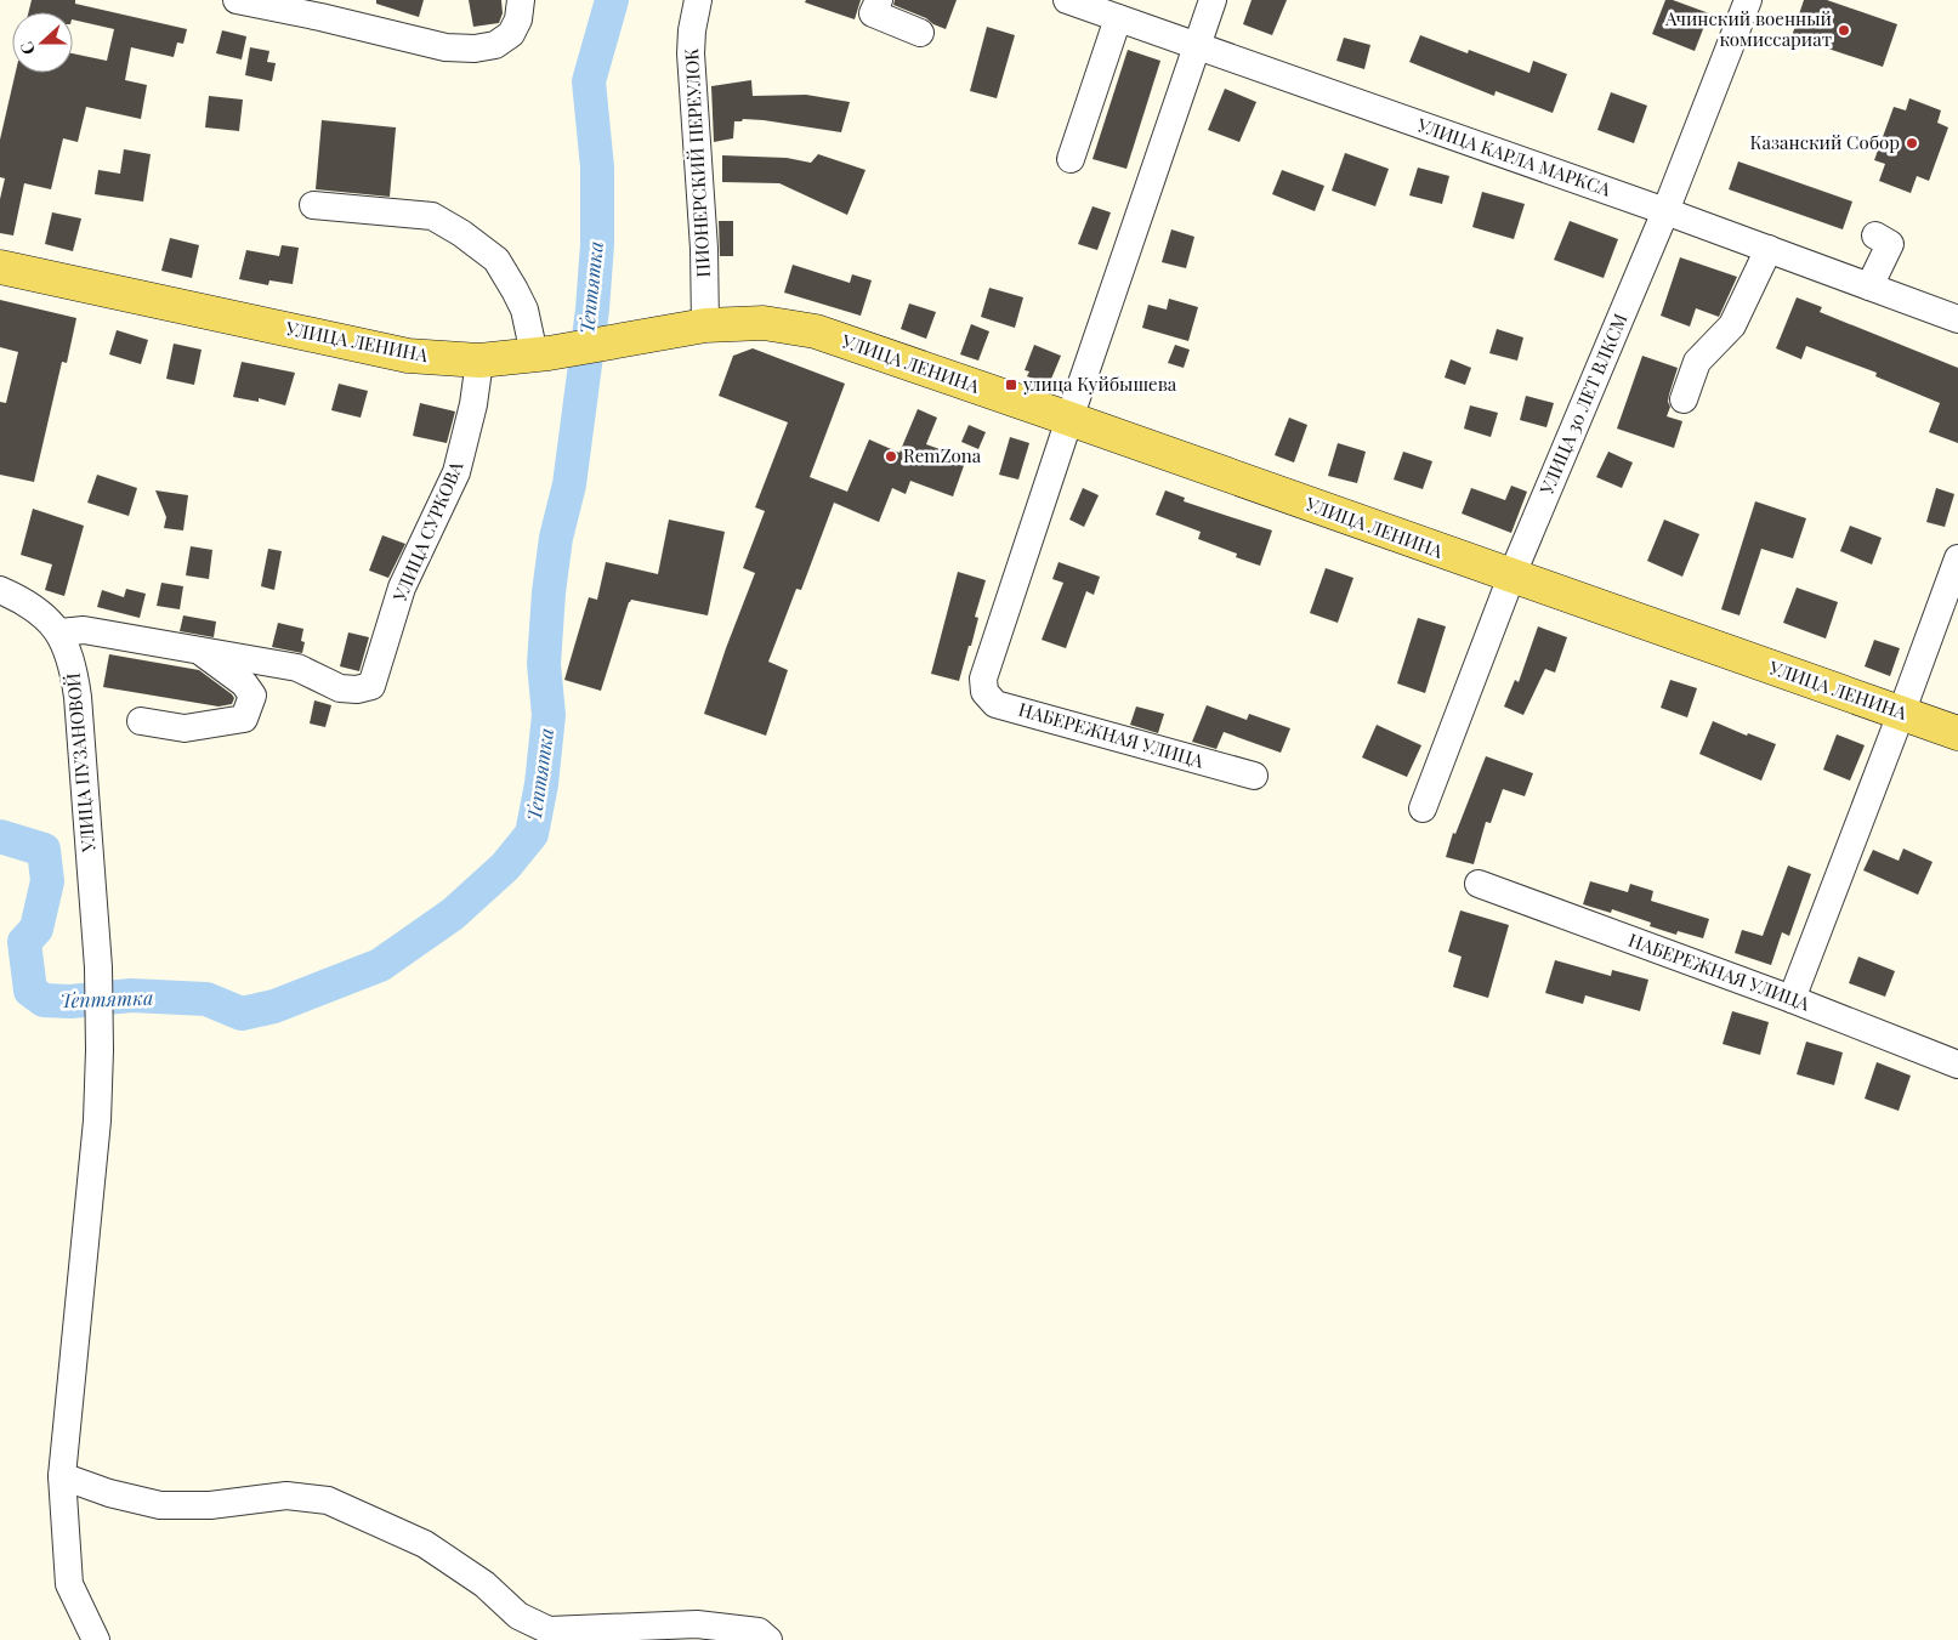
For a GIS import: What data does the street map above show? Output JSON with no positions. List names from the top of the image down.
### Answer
{
  "streets": {
    "main road": ["УЛИЦА ЛЕНИНА"],
    "street": [
      "УЛИЦА КАРЛА МАРКСА",
      "ПИОНЕРСКИЙ ПЕРЕУЛОК",
      "УЛИЦА 30 ЛЕТ ВЛКСМ",
      "УЛИЦА СУРКОВА",
      "НАБЕРЕЖНАЯ УЛИЦА",
      "УЛИЦА ПУЗАНОВОЙ"
    ]
  },
  "crossings": [
    ["УЛИЦА КАРЛА МАРКСА", "УЛИЦА 30 ЛЕТ ВЛКСМ"],
    ["ПИОНЕРСКИЙ ПЕРЕУЛОК", "УЛИЦА ЛЕНИНА"],
    ["УЛИЦА ЛЕНИНА", "УЛИЦА 30 ЛЕТ ВЛКСМ"],
    ["УЛИЦА ЛЕНИНА", "УЛИЦА СУРКОВА"],
    ["УЛИЦА ЛЕНИНА", "НАБЕРЕЖНАЯ УЛИЦА"]
  ],
  "water": ["Тептятка"],
  "places": {
    "other": ["Ачинский военный комиссариат", "Казанский Собор", "RemZona"],
    "transit": ["улица Куйбышева"]
  },
  "north": "left"
}
